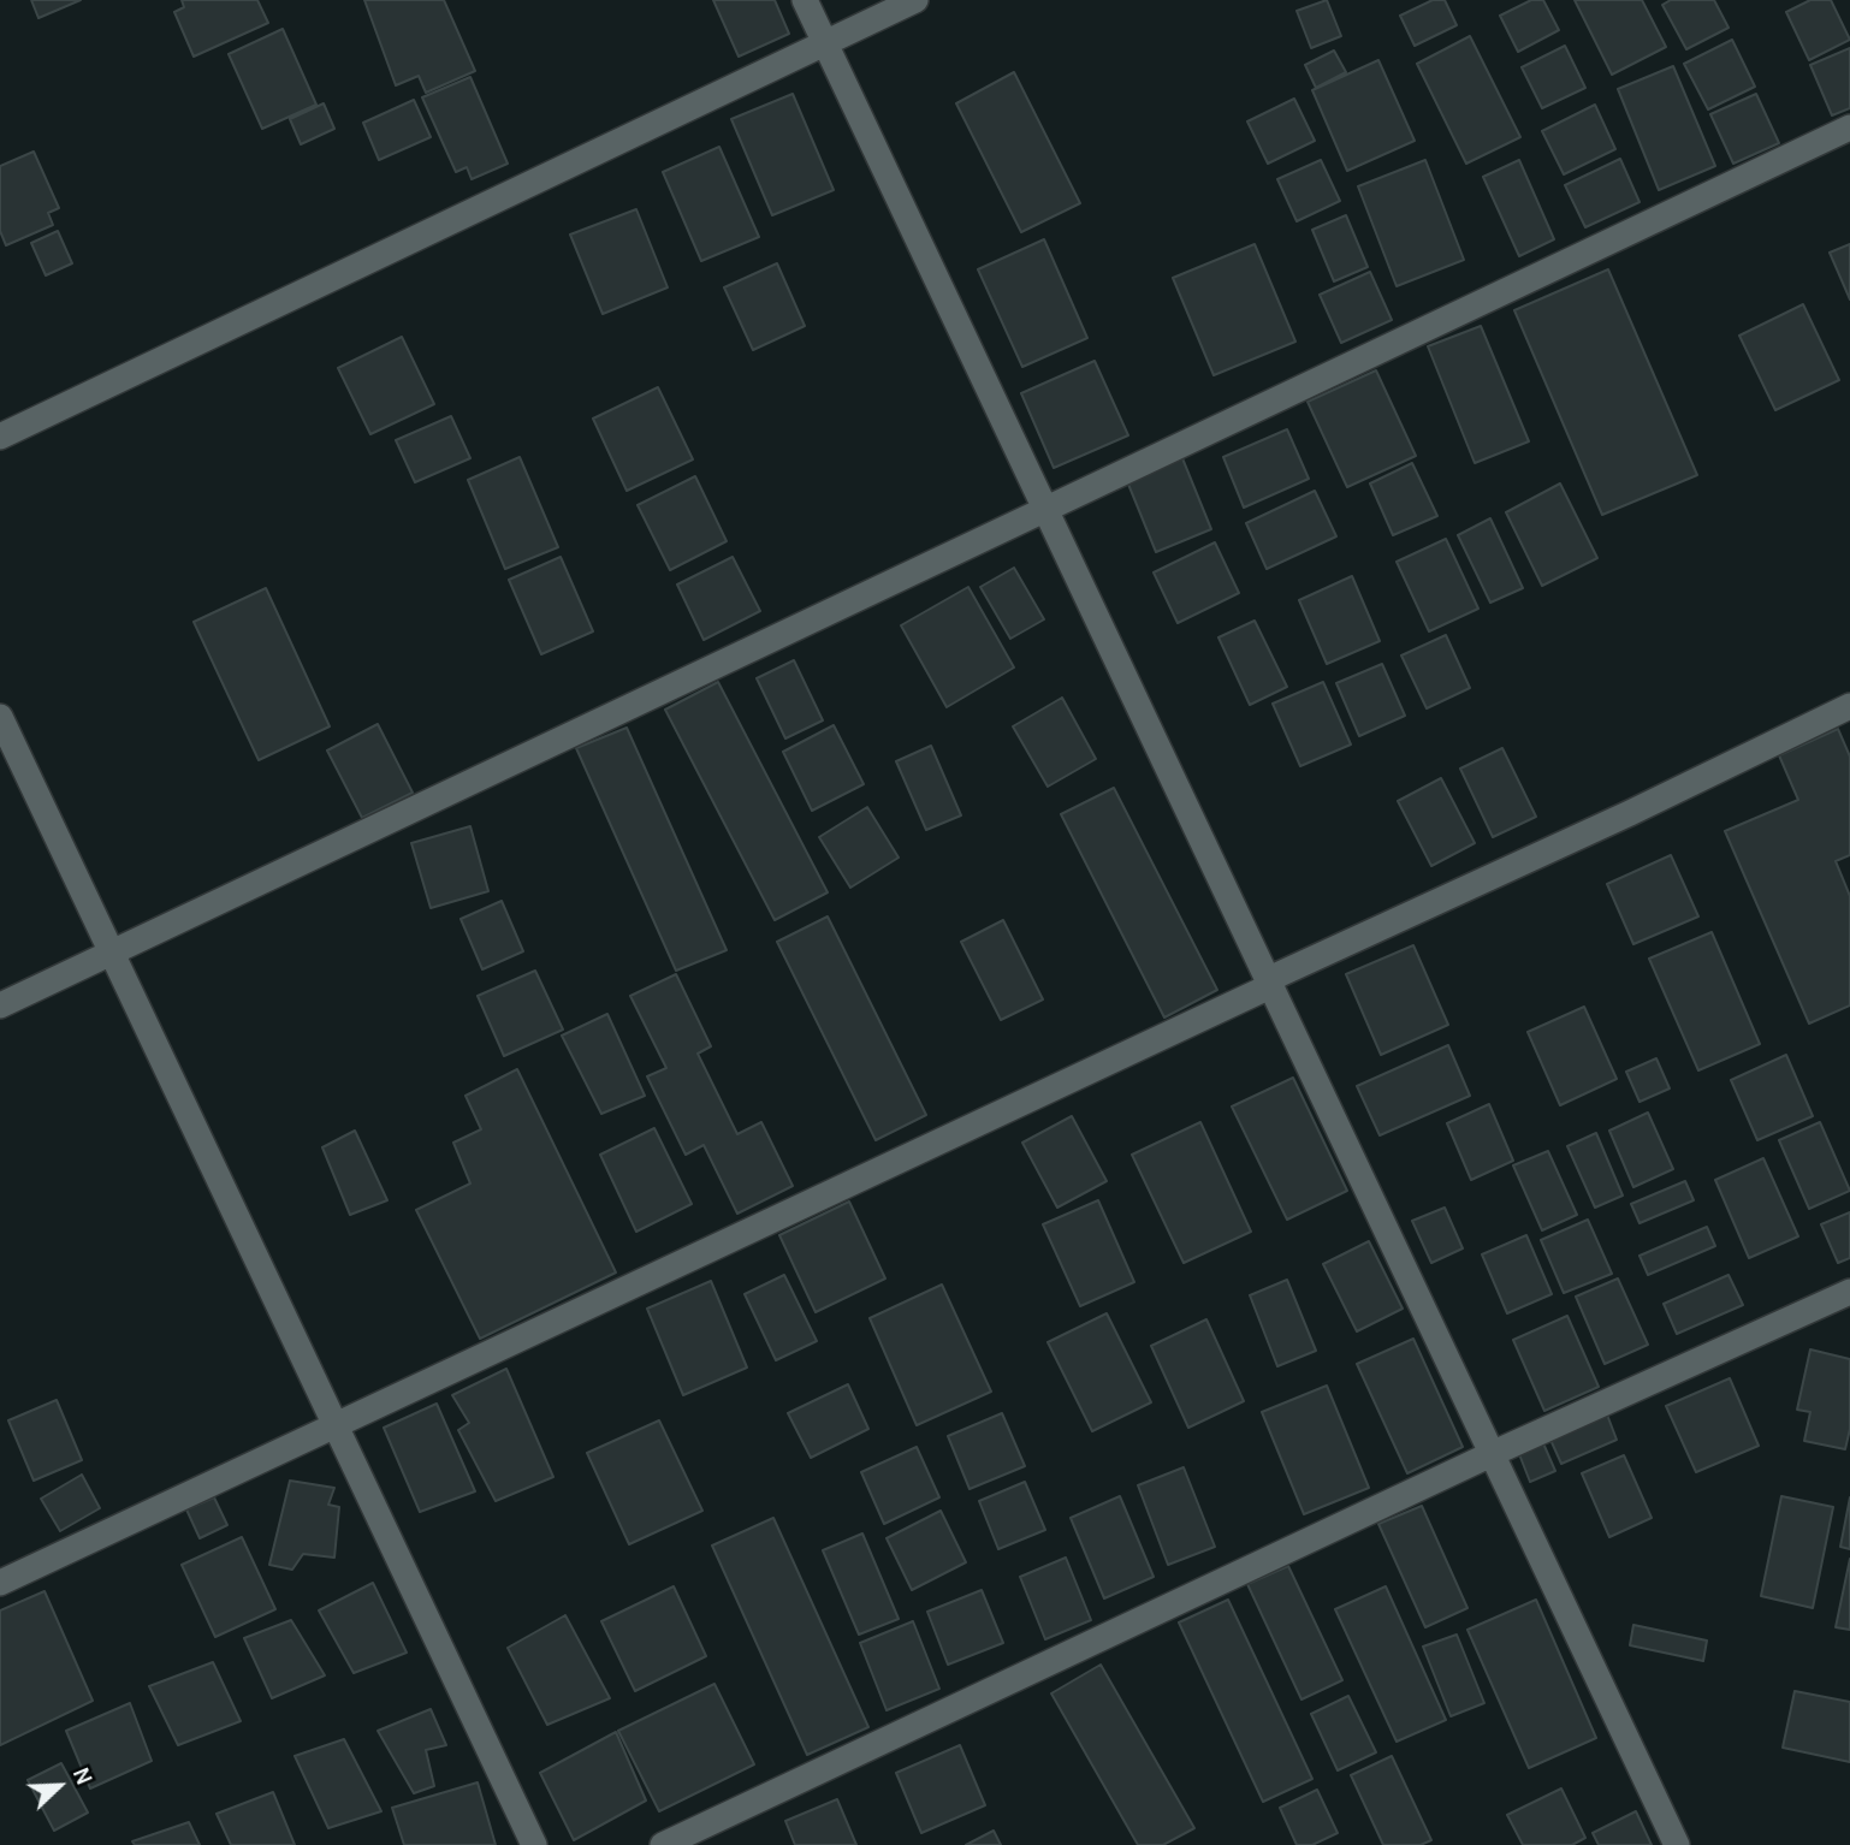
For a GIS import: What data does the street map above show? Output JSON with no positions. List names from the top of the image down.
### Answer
{
  "north": "top right"
}
